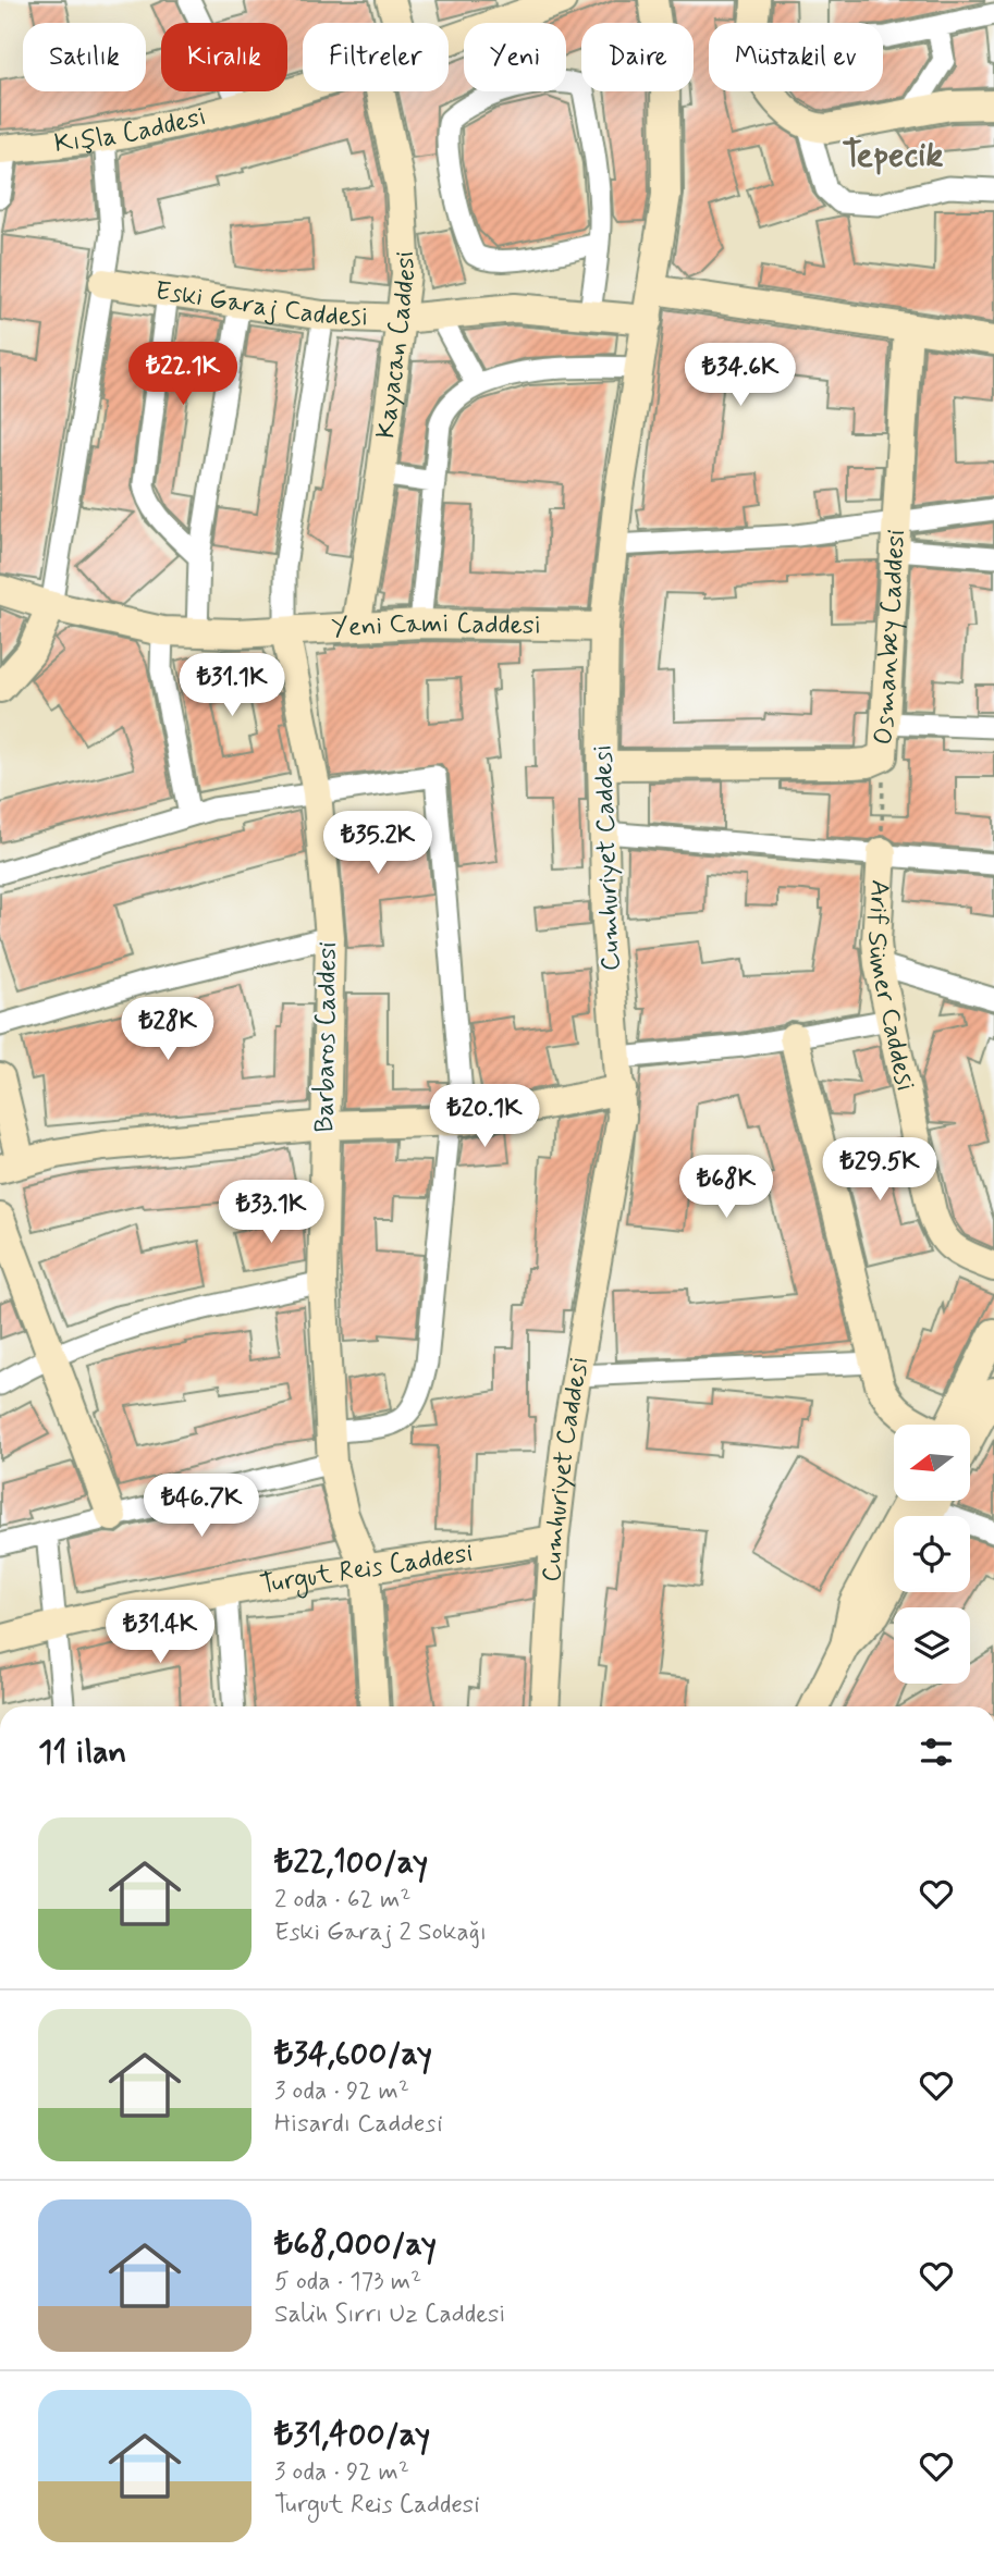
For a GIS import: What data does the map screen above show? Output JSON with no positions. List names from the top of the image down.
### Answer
{
  "streets": {
    "street": [
      "Kışla Caddesi",
      "Eski Garaj Caddesi",
      "Kayacan Caddesi",
      "Yeni Cami Caddesi",
      "Osmanbey Caddesi",
      "Cumhuriyet Caddesi",
      "Arif Sümer Caddesi",
      "Barbaros Caddesi",
      "Turgut Reis Caddesi"
    ]
  },
  "crossings": [
    ["Eski Garaj Caddesi", "Kayacan Caddesi"],
    ["Eski Garaj Caddesi", "Cumhuriyet Caddesi"],
    ["Kayacan Caddesi", "Yeni Cami Caddesi"],
    ["Yeni Cami Caddesi", "Cumhuriyet Caddesi"],
    ["Yeni Cami Caddesi", "Barbaros Caddesi"],
    ["Osmanbey Caddesi", "Cumhuriyet Caddesi"],
    ["Cumhuriyet Caddesi", "Turgut Reis Caddesi"],
    ["Barbaros Caddesi", "Turgut Reis Caddesi"]
  ],
  "districts": ["Tepecik"],
  "north": "left",
  "page": {
    "chip": [
      "Satılık",
      "Kiralık",
      "Filtreler",
      "Yeni",
      "Daire",
      "Müstakil ev"
    ],
    "price": [
      "₺22.1K",
      "₺34.6K",
      "₺31.1K",
      "₺35.2K",
      "₺28K",
      "₺20.1K",
      "₺29.5K",
      "₺68K",
      "₺33.1K",
      "₺46.7K",
      "₺31.4K"
    ],
    "heading": "11 ilan",
    "list": [
      {
        "name": "₺22,100/ay",
        "note": "2 oda · 62 m² · Eski Garaj 2 Sokağı"
      },
      {
        "name": "₺34,600/ay",
        "note": "3 oda · 92 m² · Hisardı Caddesi"
      },
      {
        "name": "₺68,000/ay",
        "note": "5 oda · 173 m² · Salih Sırrı Uz Caddesi"
      },
      {
        "name": "₺31,400/ay",
        "note": "3 oda · 92 m² · Turgut Reis Caddesi"
      }
    ]
  }
}
